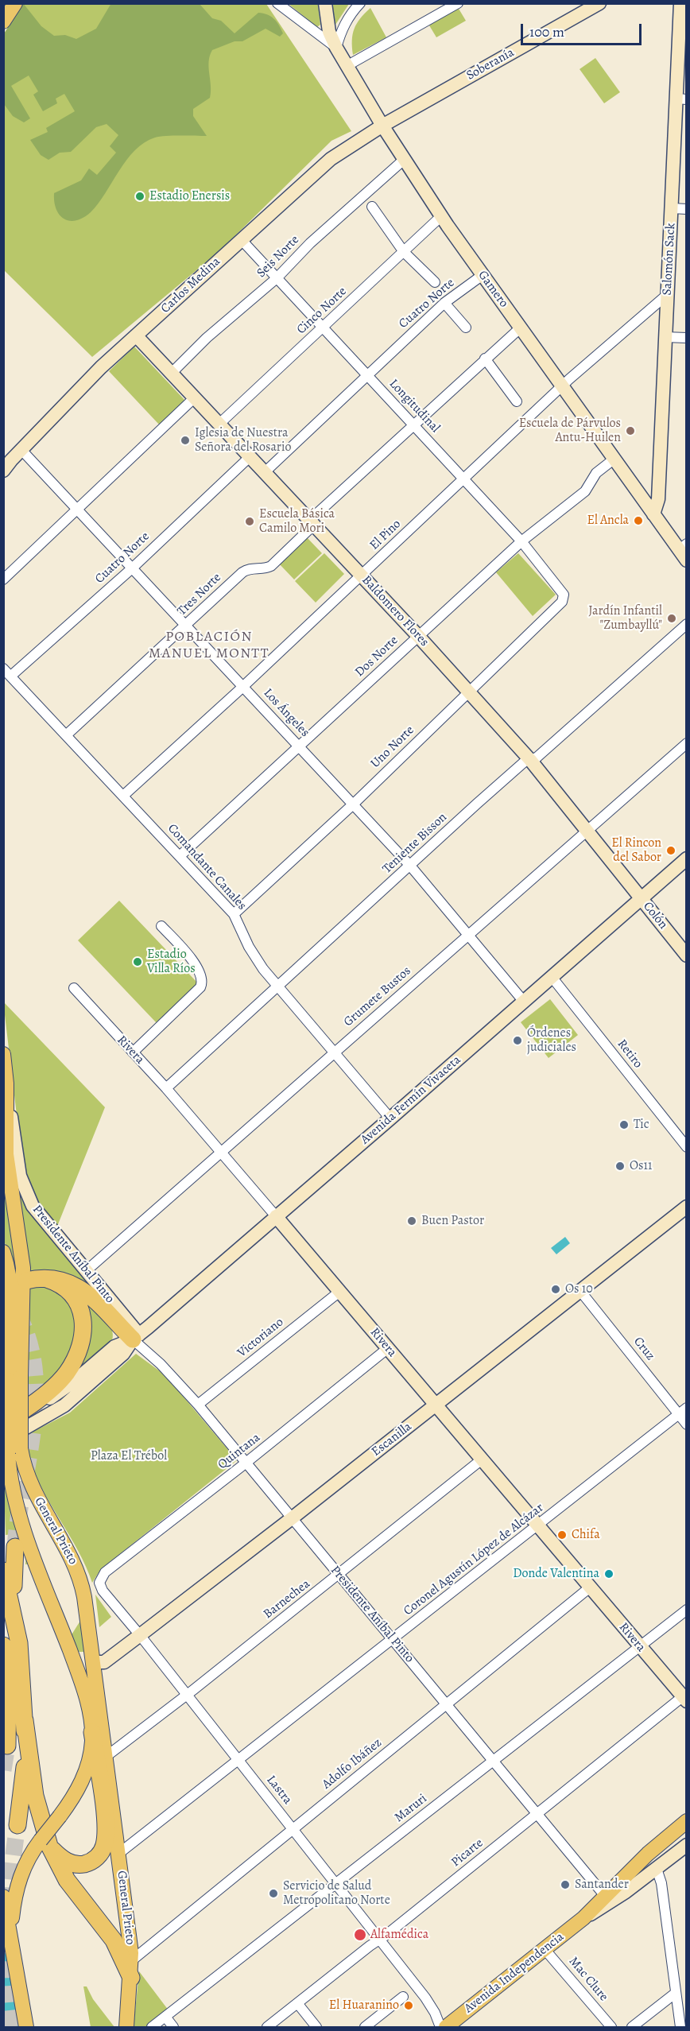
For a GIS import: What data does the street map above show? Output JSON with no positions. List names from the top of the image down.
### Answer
{
  "streets": {
    "main road": ["General Prieto", "Avenida Independencia"],
    "street": [
      "Soberanía",
      "Seis Norte",
      "Salomón Sack",
      "Carlos Medina",
      "Gamero",
      "Cuatro Norte",
      "Cinco Norte",
      "Longitudinal",
      "El Pino",
      "Tres Norte",
      "Baldomero Flores",
      "Dos Norte",
      "Los Ángeles",
      "Uno Norte",
      "Teniente Bisson",
      "Comandante Canales",
      "Colón",
      "Grumete Bustos",
      "Rivera",
      "Retiro",
      "Avenida Fermín Vivaceta",
      "Presidente Aníbal Pinto",
      "Victoriano",
      "Cruz",
      "Escanilla",
      "Quintana",
      "Coronel Agustín López de Alcázar",
      "Barnechea",
      "Adolfo Ibáñez",
      "Lastra",
      "Maruri",
      "Picarte",
      "Mac Clure"
    ]
  },
  "crossings": [
    ["Soberanía", "Carlos Medina"],
    ["Soberanía", "Gamero"],
    ["Seis Norte", "Gamero"],
    ["Seis Norte", "Longitudinal"],
    ["Seis Norte", "Baldomero Flores"],
    ["Salomón Sack", "Gamero"],
    ["Salomón Sack", "El Pino"],
    ["Carlos Medina", "Gamero"],
    ["Carlos Medina", "Longitudinal"],
    ["Carlos Medina", "Baldomero Flores"],
    ["Carlos Medina", "Los Ángeles"],
    ["Gamero", "Cuatro Norte"],
    ["Gamero", "Cinco Norte"],
    ["Gamero", "El Pino"],
    ["Gamero", "Tres Norte"],
    ["Gamero", "Dos Norte"],
    ["Cuatro Norte", "Longitudinal"],
    ["Cuatro Norte", "Baldomero Flores"],
    ["Cuatro Norte", "Los Ángeles"],
    ["Cuatro Norte", "Comandante Canales"],
    ["Cinco Norte", "Longitudinal"],
    ["Cinco Norte", "Baldomero Flores"],
    ["Longitudinal", "El Pino"],
    ["Longitudinal", "Tres Norte"],
    ["Longitudinal", "Dos Norte"],
    ["Longitudinal", "Uno Norte"],
    ["El Pino", "Baldomero Flores"],
    ["El Pino", "Los Ángeles"],
    ["El Pino", "Comandante Canales"],
    ["Tres Norte", "Baldomero Flores"],
    ["Tres Norte", "Los Ángeles"],
    ["Tres Norte", "Comandante Canales"],
    ["Baldomero Flores", "Dos Norte"],
    ["Baldomero Flores", "Uno Norte"],
    ["Baldomero Flores", "Teniente Bisson"],
    ["Baldomero Flores", "Colón"],
    ["Baldomero Flores", "Grumete Bustos"],
    ["Baldomero Flores", "Avenida Fermín Vivaceta"],
    ["Dos Norte", "Los Ángeles"],
    ["Dos Norte", "Comandante Canales"],
    ["Los Ángeles", "Uno Norte"],
    ["Los Ángeles", "Teniente Bisson"],
    ["Los Ángeles", "Grumete Bustos"],
    ["Los Ángeles", "Avenida Fermín Vivaceta"],
    ["Uno Norte", "Comandante Canales"],
    ["Teniente Bisson", "Comandante Canales"],
    ["Teniente Bisson", "Rivera"],
    ["Comandante Canales", "Grumete Bustos"],
    ["Comandante Canales", "Avenida Fermín Vivaceta"],
    ["Colón", "Avenida Fermín Vivaceta"],
    ["Grumete Bustos", "Rivera"],
    ["Grumete Bustos", "Presidente Aníbal Pinto"],
    ["Rivera", "Avenida Fermín Vivaceta"],
    ["Rivera", "Victoriano"],
    ["Rivera", "Escanilla"],
    ["Rivera", "Quintana"],
    ["Rivera", "Coronel Agustín López de Alcázar"],
    ["Rivera", "Barnechea"],
    ["Rivera", "Adolfo Ibáñez"],
    ["Rivera", "Maruri"],
    ["Rivera", "Picarte"],
    ["Retiro", "Avenida Fermín Vivaceta"],
    ["Avenida Fermín Vivaceta", "Presidente Aníbal Pinto"],
    ["Presidente Aníbal Pinto", "Victoriano"],
    ["Presidente Aníbal Pinto", "Escanilla"],
    ["Presidente Aníbal Pinto", "Quintana"],
    ["Presidente Aníbal Pinto", "General Prieto"],
    ["Presidente Aníbal Pinto", "Coronel Agustín López de Alcázar"],
    ["Presidente Aníbal Pinto", "Barnechea"],
    ["Presidente Aníbal Pinto", "Adolfo Ibáñez"],
    ["Presidente Aníbal Pinto", "Maruri"],
    ["Presidente Aníbal Pinto", "Picarte"],
    ["Presidente Aníbal Pinto", "Avenida Independencia"],
    ["Cruz", "Escanilla"],
    ["Cruz", "Coronel Agustín López de Alcázar"],
    ["Escanilla", "General Prieto"],
    ["Escanilla", "Lastra"],
    ["Quintana", "Lastra"],
    ["General Prieto", "Coronel Agustín López de Alcázar"],
    ["General Prieto", "Barnechea"],
    ["General Prieto", "Adolfo Ibáñez"],
    ["Coronel Agustín López de Alcázar", "Lastra"],
    ["Barnechea", "Lastra"],
    ["Adolfo Ibáñez", "Lastra"],
    ["Lastra", "Maruri"],
    ["Lastra", "Picarte"],
    ["Avenida Independencia", "Mac Clure"]
  ],
  "districts": ["POBLACIÓN MANUEL MONTT"],
  "parks": ["Plaza El Trébol"],
  "places": [
    "Estadio Enersis",
    "Escuela de Párvulos Antu-Huilen",
    "Iglesia de Nuestra Señora del Rosario",
    "El Ancla",
    "Escuela Básica Camilo Mori",
    "Jardín Infantil \"Zumbayllú\"",
    "El Rincon del Sabor",
    "Estadio Villa Ríos",
    "Órdenes judiciales",
    "Tic",
    "Os11",
    "Buen Pastor",
    "Os 10",
    "Chifa",
    "Donde Valentina",
    "Santander",
    "Servicio de Salud Metropolitano Norte",
    "Alfamédica",
    "El Huaranino"
  ],
  "scale_bar": "100 m"
}
